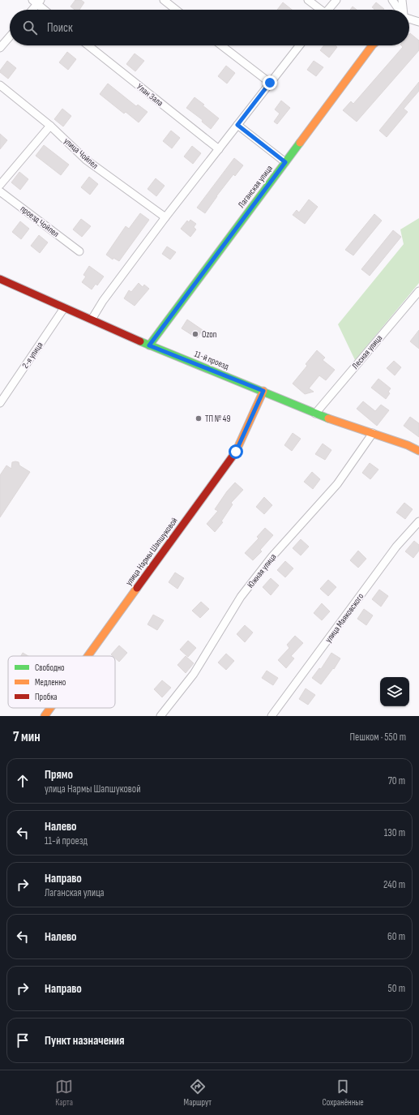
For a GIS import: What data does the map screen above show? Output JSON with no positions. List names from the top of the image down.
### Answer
{
  "streets": {
    "street": [
      "Улан Зала",
      "улица Чойпел",
      "Лаганская улица",
      "проезд Чойпел",
      "Лесная улица",
      "2-я улица",
      "11-й проезд",
      "улица Нармы Шапшуковой",
      "Южная улица",
      "улица Маяковского"
    ]
  },
  "crossings": [
    ["Лаганская улица", "11-й проезд"],
    ["Лесная улица", "11-й проезд"],
    ["2-я улица", "11-й проезд"],
    ["11-й проезд", "улица Нармы Шапшуковой"],
    ["11-й проезд", "Южная улица"]
  ],
  "places": ["Ozon", "ТП № 49"],
  "legend": ["Свободно", "Медленно", "Пробка"],
  "page": {
    "search": "Поиск",
    "heading": ["7 мин", "Пешком · 550 m"],
    "list": [
      ["Прямо", "улица Нармы Шапшуковой", "70 m"],
      ["Налево", "11-й проезд", "130 m"],
      ["Направо", "Лаганская улица", "240 m"],
      ["Налево", "60 m"],
      ["Направо", "50 m"],
      "Пункт назначения"
    ],
    "nav": ["Карта", "Маршрут", "Сохранённые"]
  }
}
